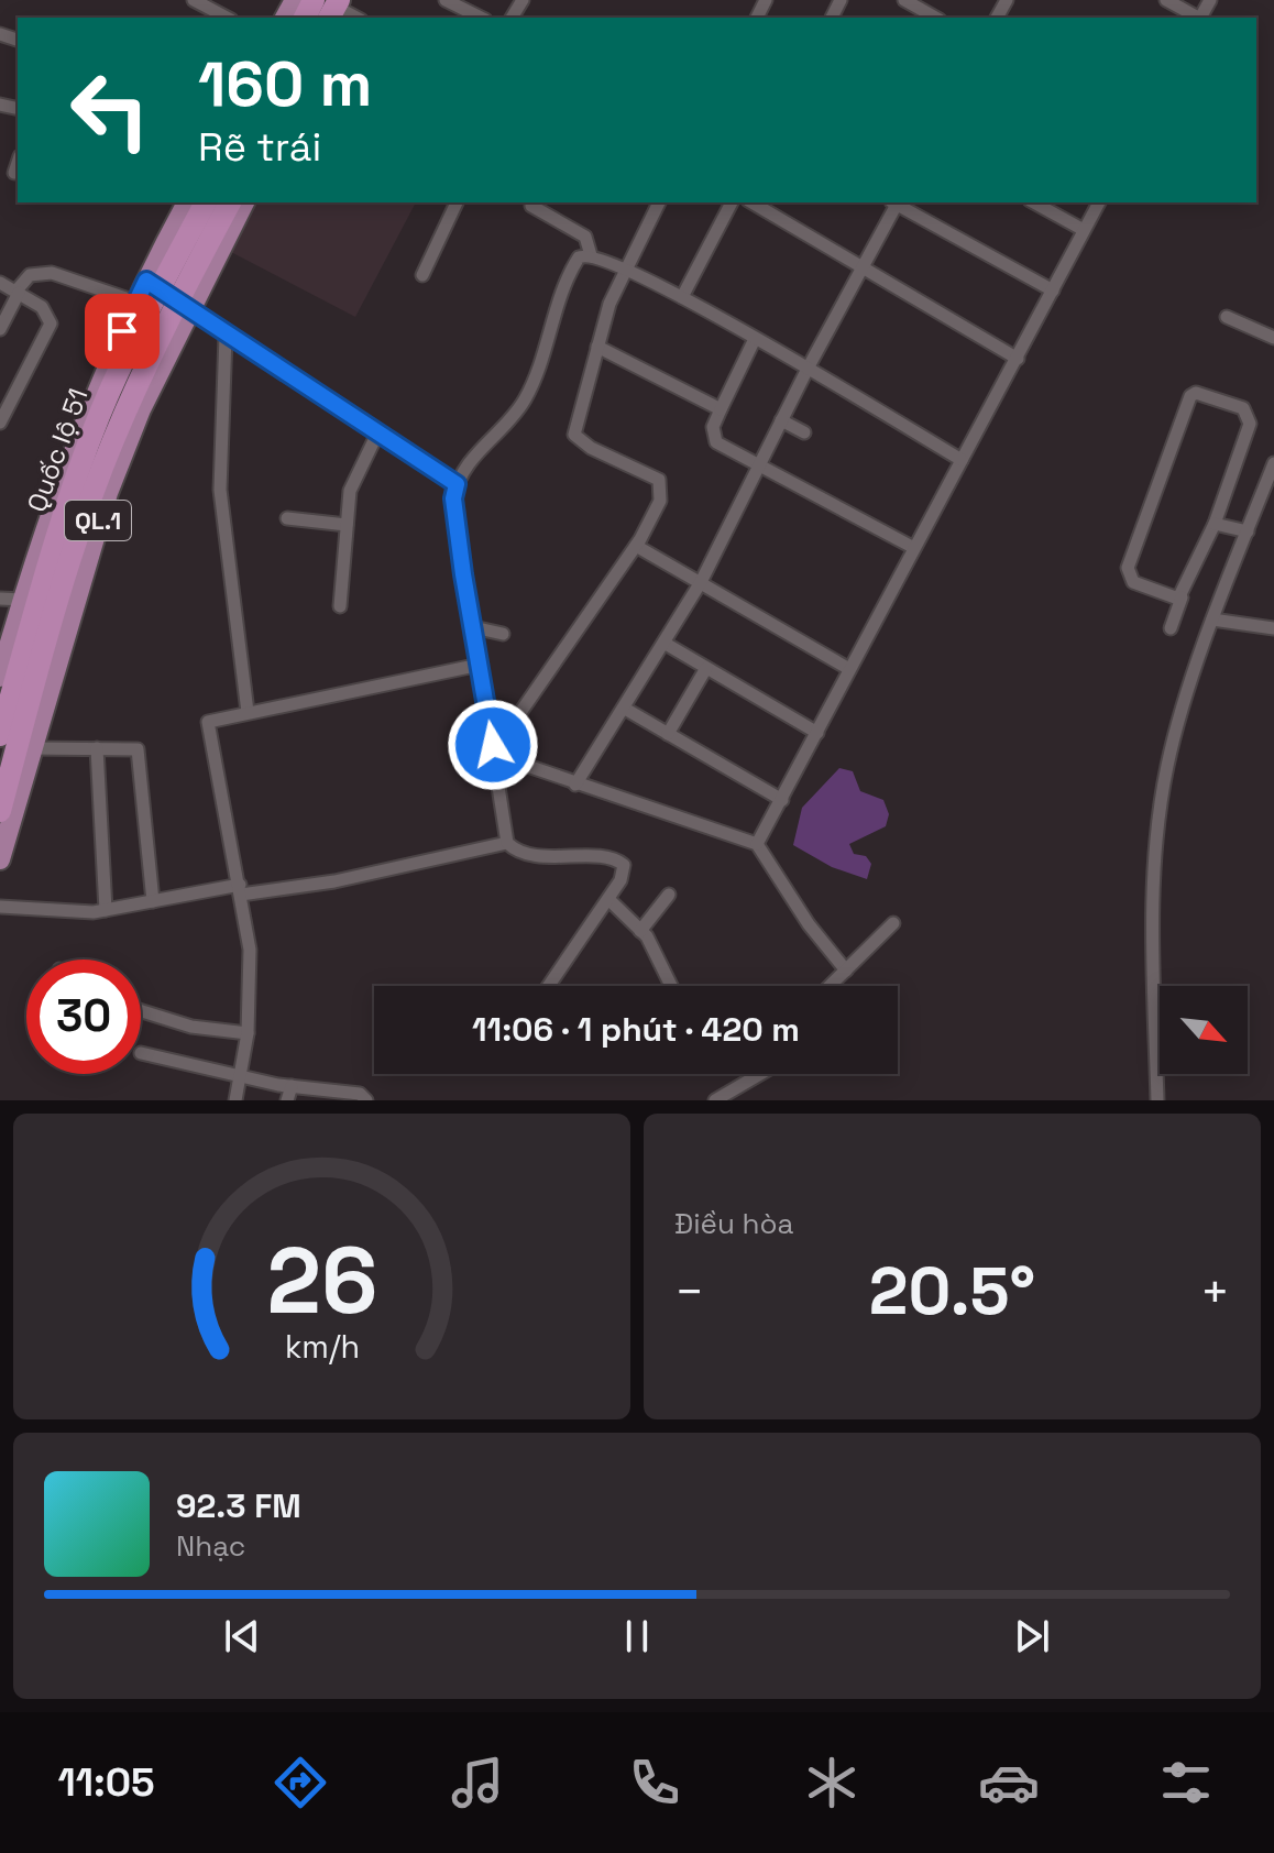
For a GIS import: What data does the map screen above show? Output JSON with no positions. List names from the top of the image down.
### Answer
{
  "streets": {
    "highway": ["Quốc lộ 51", "QL.1"]
  },
  "north": "bottom right",
  "page": {
    "turn": ["160 m", "Rẽ trái"],
    "limit": "30",
    "trip": "11:06 · 1 phút · 420 m",
    "tile": "Điều hòa",
    "heat": ["−", "20.5°", "+"],
    "song": ["92.3 FM", "Nhạc"],
    "tabs": "11:05",
    "gauge": ["26", "km/h"]
  }
}
